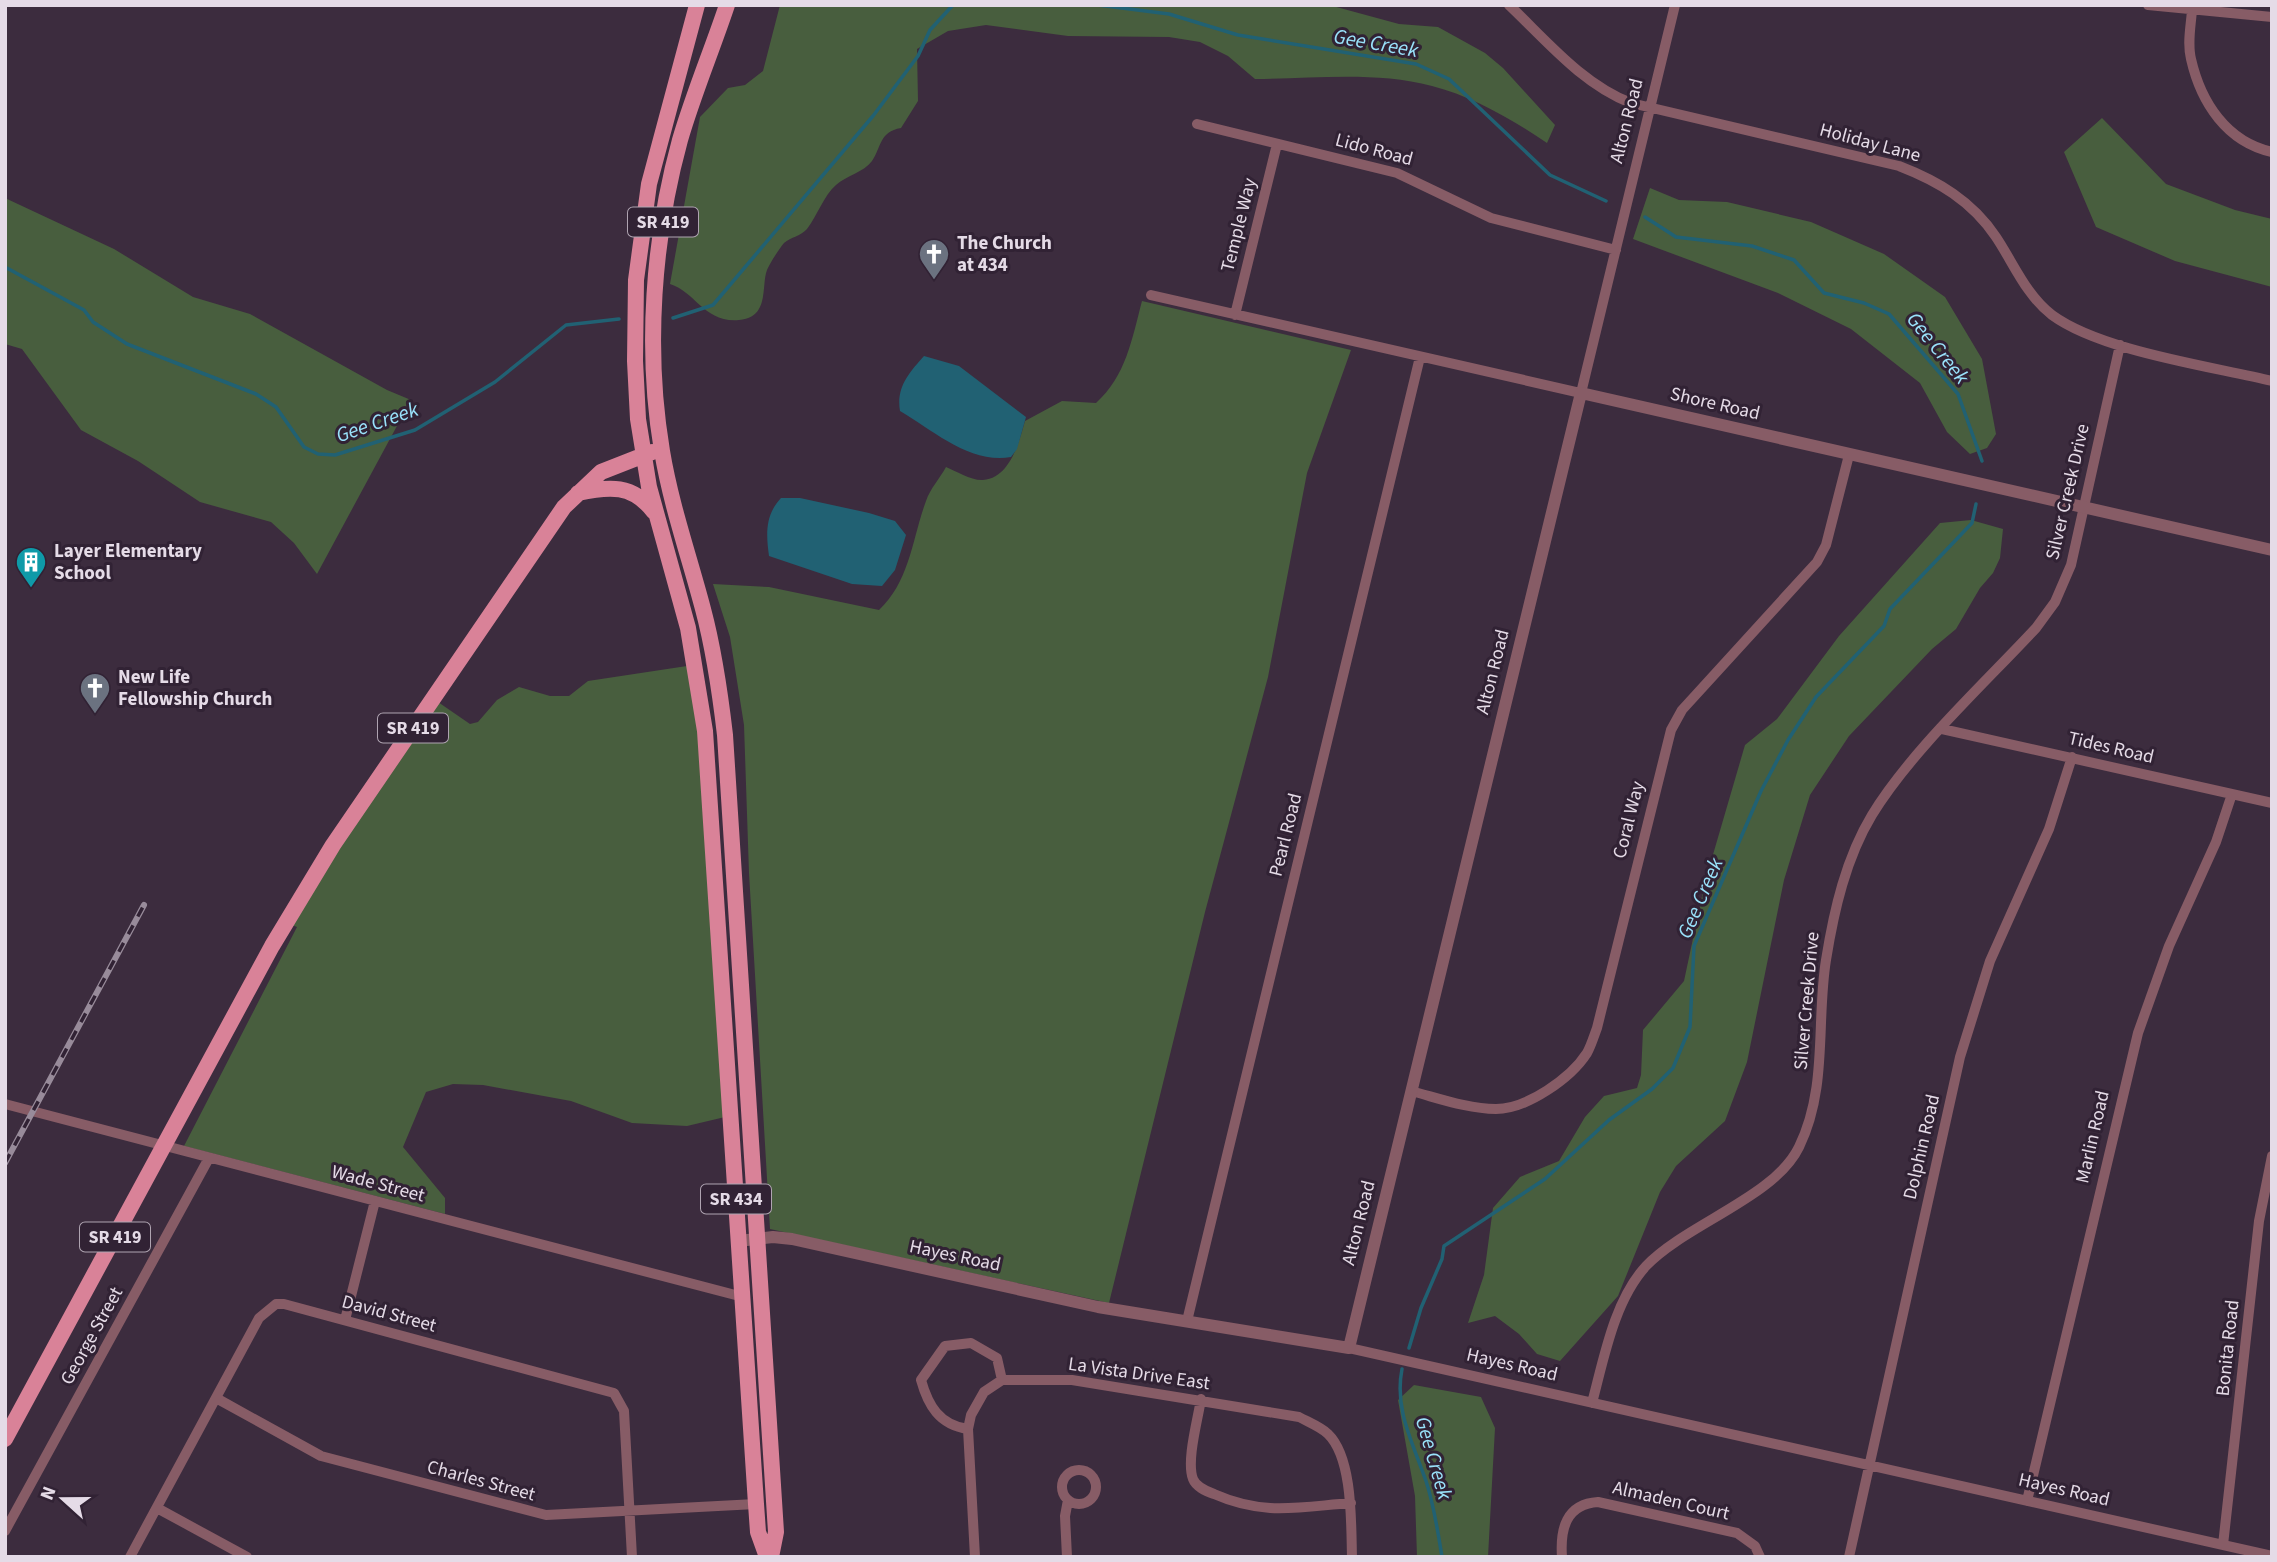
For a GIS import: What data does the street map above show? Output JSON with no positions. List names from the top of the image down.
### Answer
{
  "streets": {
    "main road": ["SR 419", "SR 434"],
    "street": [
      "Alton Road",
      "Holiday Lane",
      "Lido Road",
      "Temple Way",
      "Shore Road",
      "Silver Creek Drive",
      "Tides Road",
      "Coral Way",
      "Pearl Road",
      "Marlin Road",
      "Dolphin Road",
      "Wade Street",
      "Hayes Road",
      "David Street",
      "George Street",
      "Bonita Road",
      "La Vista Drive East",
      "Charles Street",
      "Almaden Court"
    ]
  },
  "crossings": [
    ["Alton Road", "Holiday Lane"],
    ["Alton Road", "Lido Road"],
    ["Alton Road", "Shore Road"],
    ["Alton Road", "Coral Way"],
    ["Alton Road", "Hayes Road"],
    ["Holiday Lane", "Silver Creek Drive"],
    ["Lido Road", "Temple Way"],
    ["SR 419", "Wade Street"],
    ["SR 419", "SR 434"],
    ["Temple Way", "Shore Road"],
    ["Shore Road", "Silver Creek Drive"],
    ["Shore Road", "Coral Way"],
    ["Shore Road", "Pearl Road"],
    ["Silver Creek Drive", "Tides Road"],
    ["Silver Creek Drive", "Hayes Road"],
    ["Tides Road", "Marlin Road"],
    ["Tides Road", "Dolphin Road"],
    ["Pearl Road", "Hayes Road"],
    ["Marlin Road", "Hayes Road"],
    ["Dolphin Road", "Hayes Road"],
    ["Wade Street", "SR 434"],
    ["Wade Street", "George Street"],
    ["SR 434", "Hayes Road"],
    ["SR 434", "Charles Street"],
    ["Hayes Road", "Bonita Road"],
    ["David Street", "Charles Street"]
  ],
  "water": ["Gee Creek"],
  "places": {
    "church": ["The Church at 434", "New Life Fellowship Church"],
    "building": ["Layer Elementary School"]
  },
  "north": "left"
}
